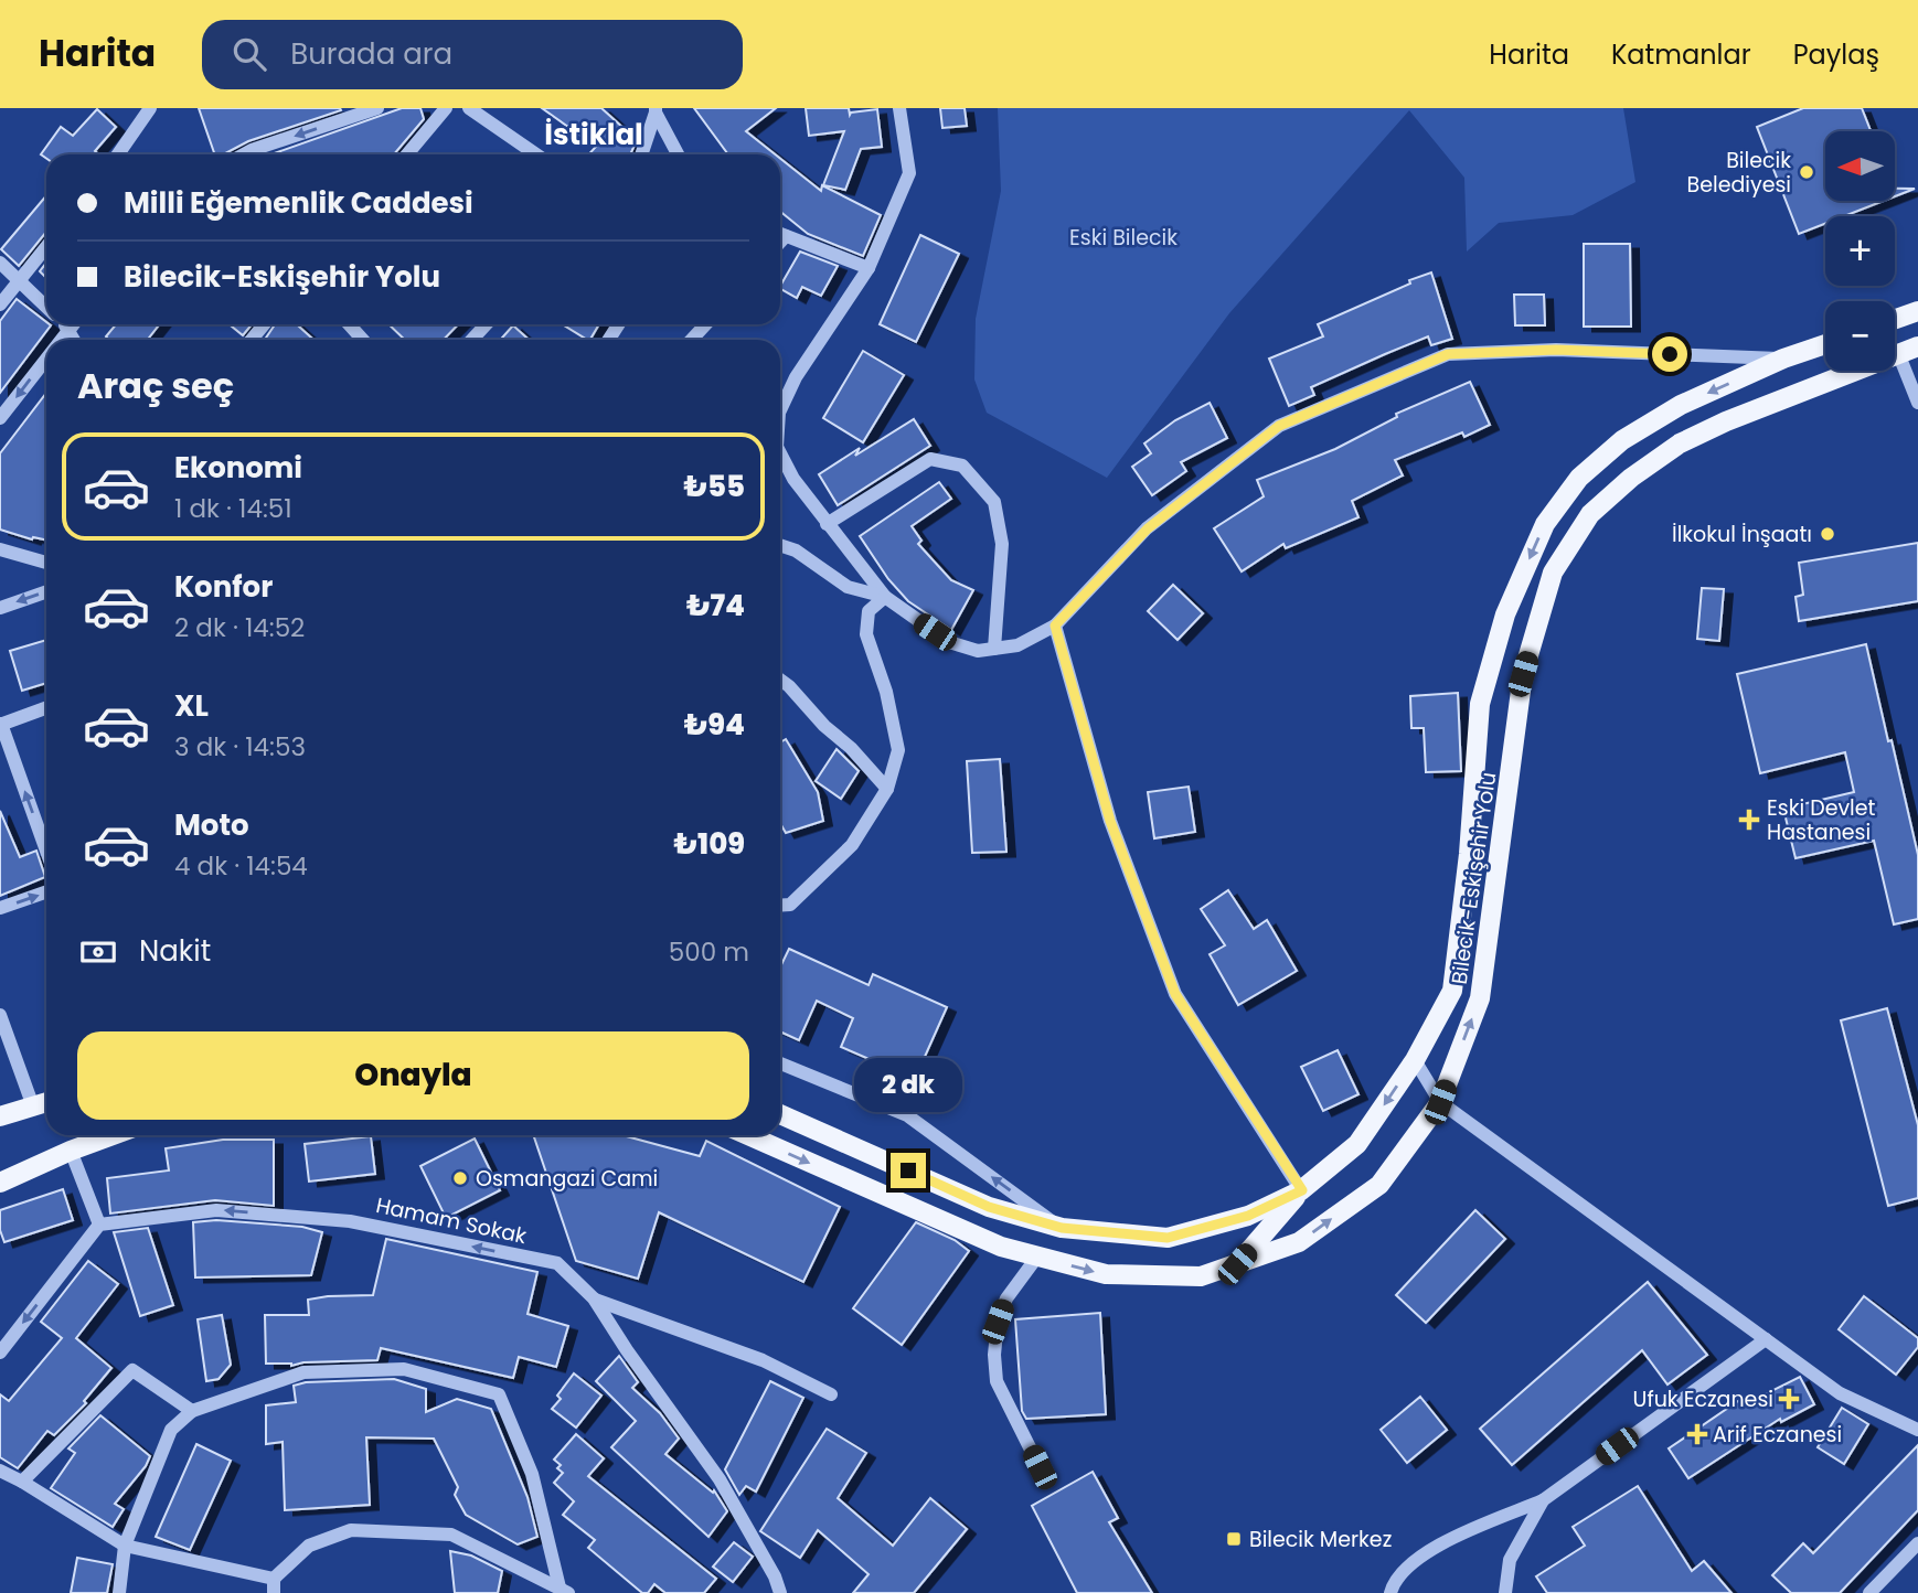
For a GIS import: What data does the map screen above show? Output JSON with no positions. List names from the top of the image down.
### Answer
{
  "streets": {
    "main road": ["Bilecik-Eskişehir Yolu"],
    "street": ["Hamam Sokak"]
  },
  "one_way": ["Hamam Sokak"],
  "districts": ["İstiklal"],
  "parks": ["Eski Bilecik"],
  "places": {
    "other": ["Bilecik Belediyesi", "İlkokul İnşaatı", "Osmangazi Cami"],
    "health": ["Eski Devlet Hastanesi", "Ufuk Eczanesi", "Arif Eczanesi"],
    "transit": ["Bilecik Merkez"]
  },
  "north": "left",
  "page": {
    "header": "Harita",
    "search": "Burada ara",
    "nav": ["Harita", "Katmanlar", "Paylaş"],
    "map_buttons": ["+", "−"],
    "banner": ["Milli Eğemenlik Caddesi", "Bilecik-Eskişehir Yolu"],
    "heading": "Araç seç",
    "list": [
      {
        "name": "Ekonomi",
        "note": "1 dk · 14:51",
        "value": "₺55"
      },
      {
        "name": "Konfor",
        "note": "2 dk · 14:52",
        "value": "₺74"
      },
      {
        "name": "XL",
        "note": "3 dk · 14:53",
        "value": "₺94"
      },
      {
        "name": "Moto",
        "note": "4 dk · 14:54",
        "value": "₺109"
      }
    ],
    "pay": ["Nakit", "500 m"],
    "buttons": "Onayla",
    "bubble": "2 dk"
  }
}
